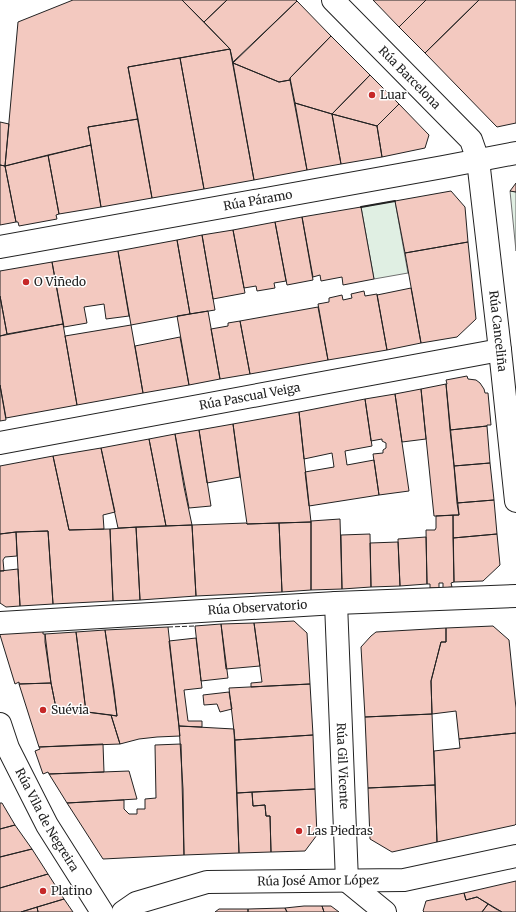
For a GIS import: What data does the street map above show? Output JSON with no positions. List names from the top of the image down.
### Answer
{
  "streets": {
    "street": [
      "Rúa Barcelona",
      "Rúa Páramo",
      "Rúa Canceliña",
      "Rúa Pascual Veiga",
      "Rúa Observatorio",
      "Rúa Gil Vicente",
      "Rúa Vila de Negreira",
      "Rúa José Amor López"
    ]
  },
  "crossings": [
    ["Rúa Barcelona", "Rúa Páramo"],
    ["Rúa Barcelona", "Rúa Canceliña"],
    ["Rúa Páramo", "Rúa Canceliña"],
    ["Rúa Canceliña", "Rúa Pascual Veiga"],
    ["Rúa Observatorio", "Rúa Gil Vicente"],
    ["Rúa Gil Vicente", "Rúa José Amor López"]
  ],
  "places": [
    "Luar",
    "O Viñedo",
    "Suévia",
    "Las Piedras",
    "Platino"
  ]
}
